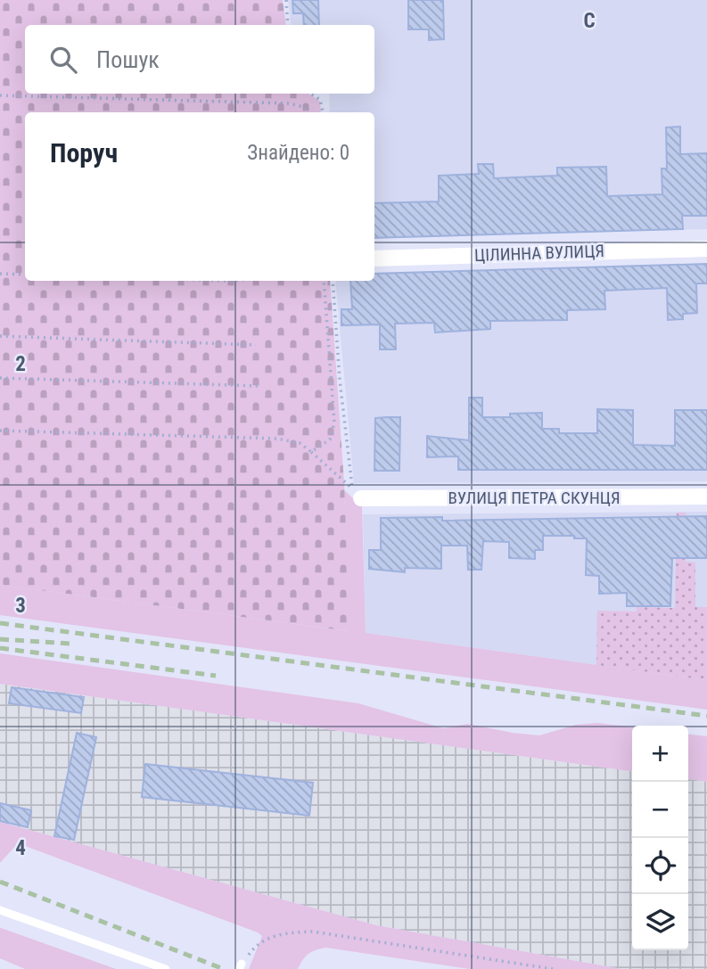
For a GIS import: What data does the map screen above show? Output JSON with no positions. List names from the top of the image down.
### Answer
{
  "streets": {
    "street": ["ЦІЛИННА ВУЛИЦЯ", "ВУЛИЦЯ ПЕТРА СКУНЦЯ"]
  },
  "page": {
    "search": "Пошук",
    "heading": ["Поруч", "Знайдено: 0"],
    "map_buttons": ["+", "−"]
  },
  "grid": {
    "columns": ["C"],
    "rows": ["2", "3", "4"]
  }
}
